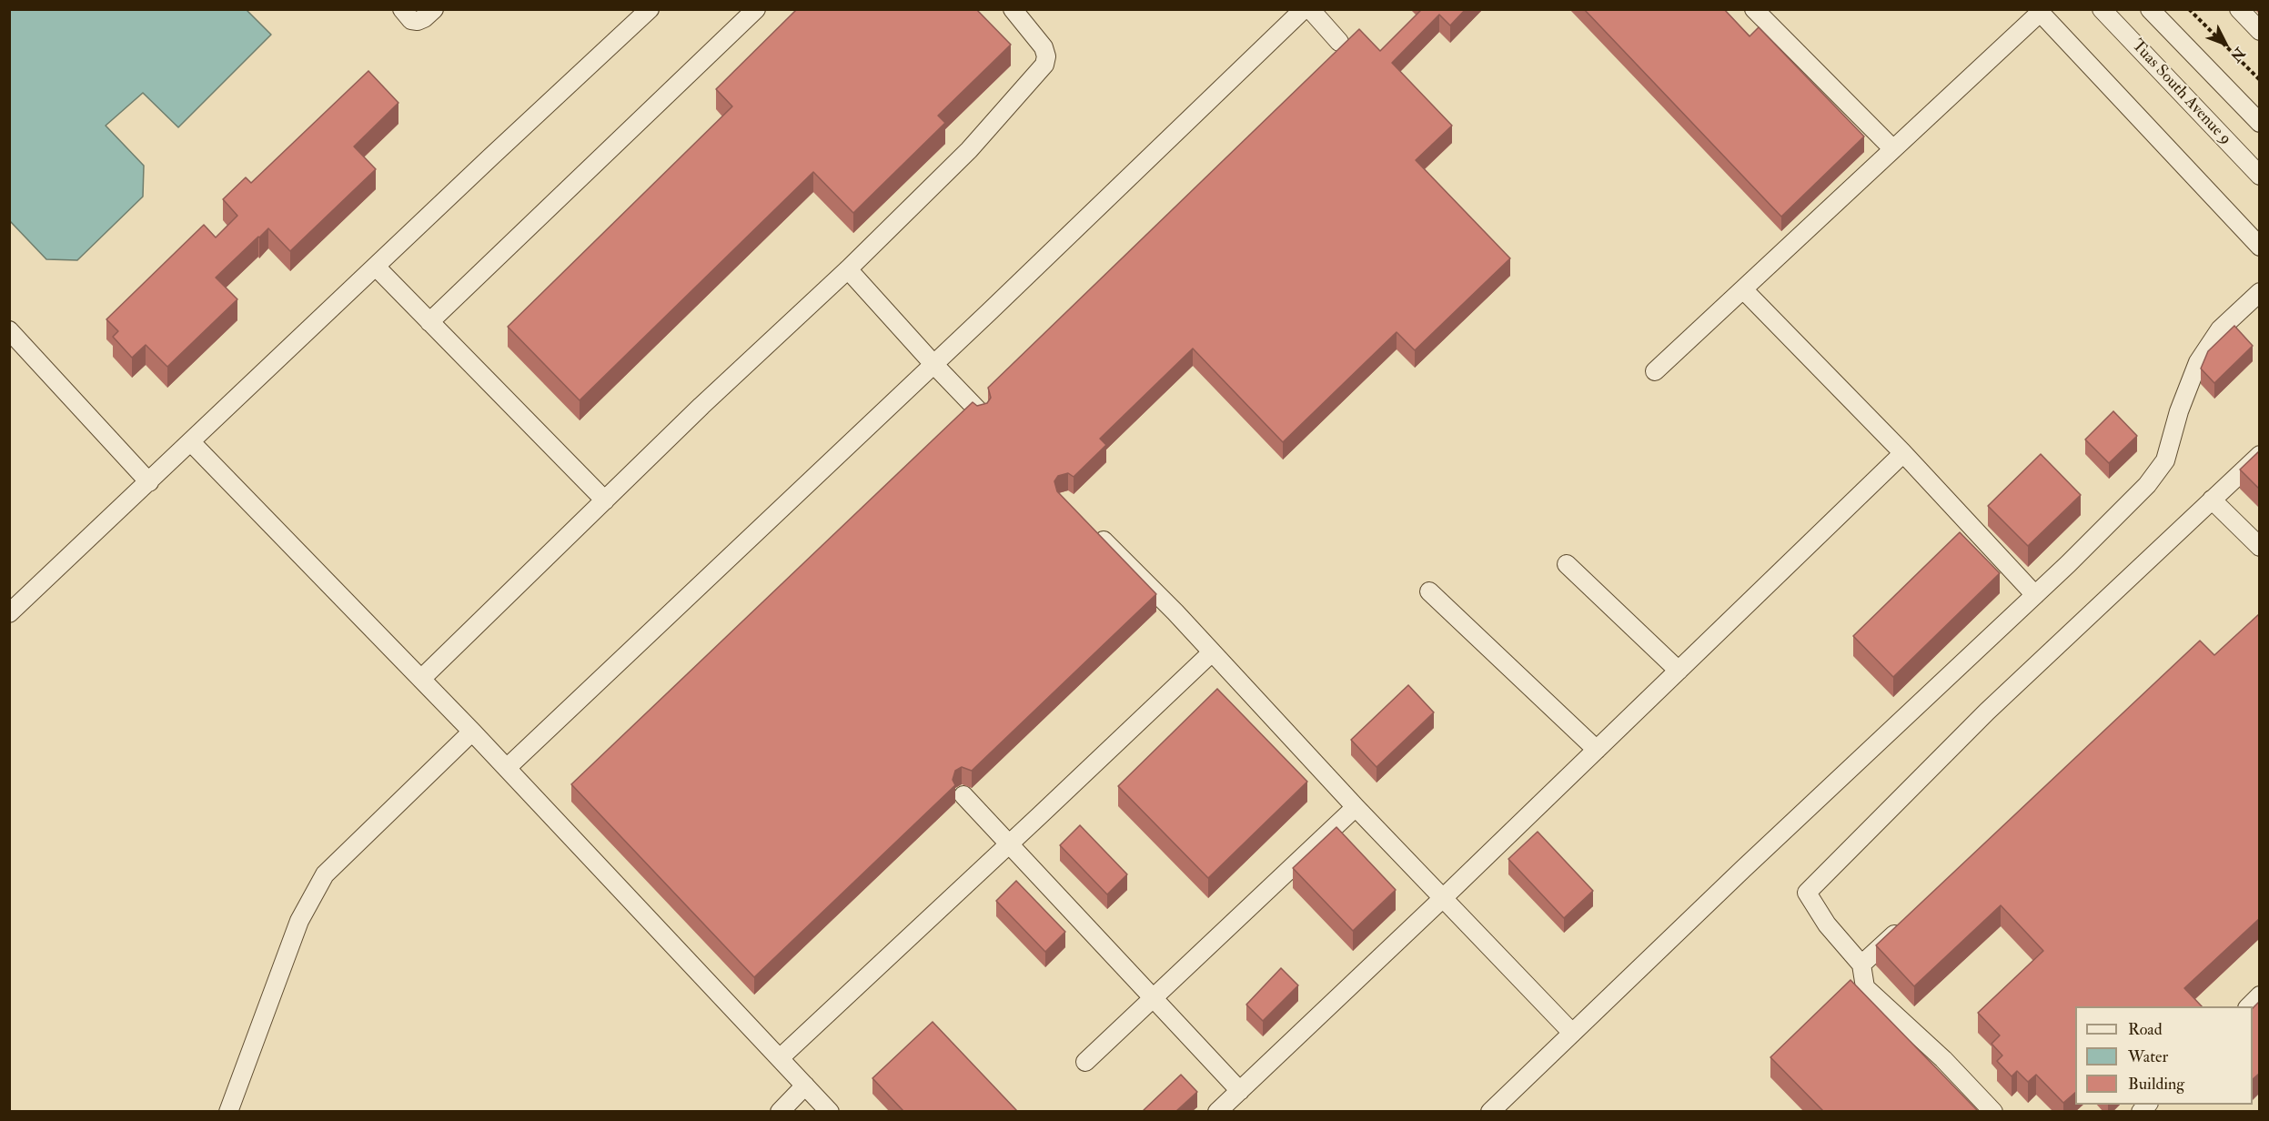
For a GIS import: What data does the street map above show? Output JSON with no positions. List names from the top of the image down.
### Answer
{
  "streets": {
    "street": ["Tuas South Avenue 9"]
  },
  "legend": ["Road", "Water", "Building"],
  "north": "bottom right"
}
